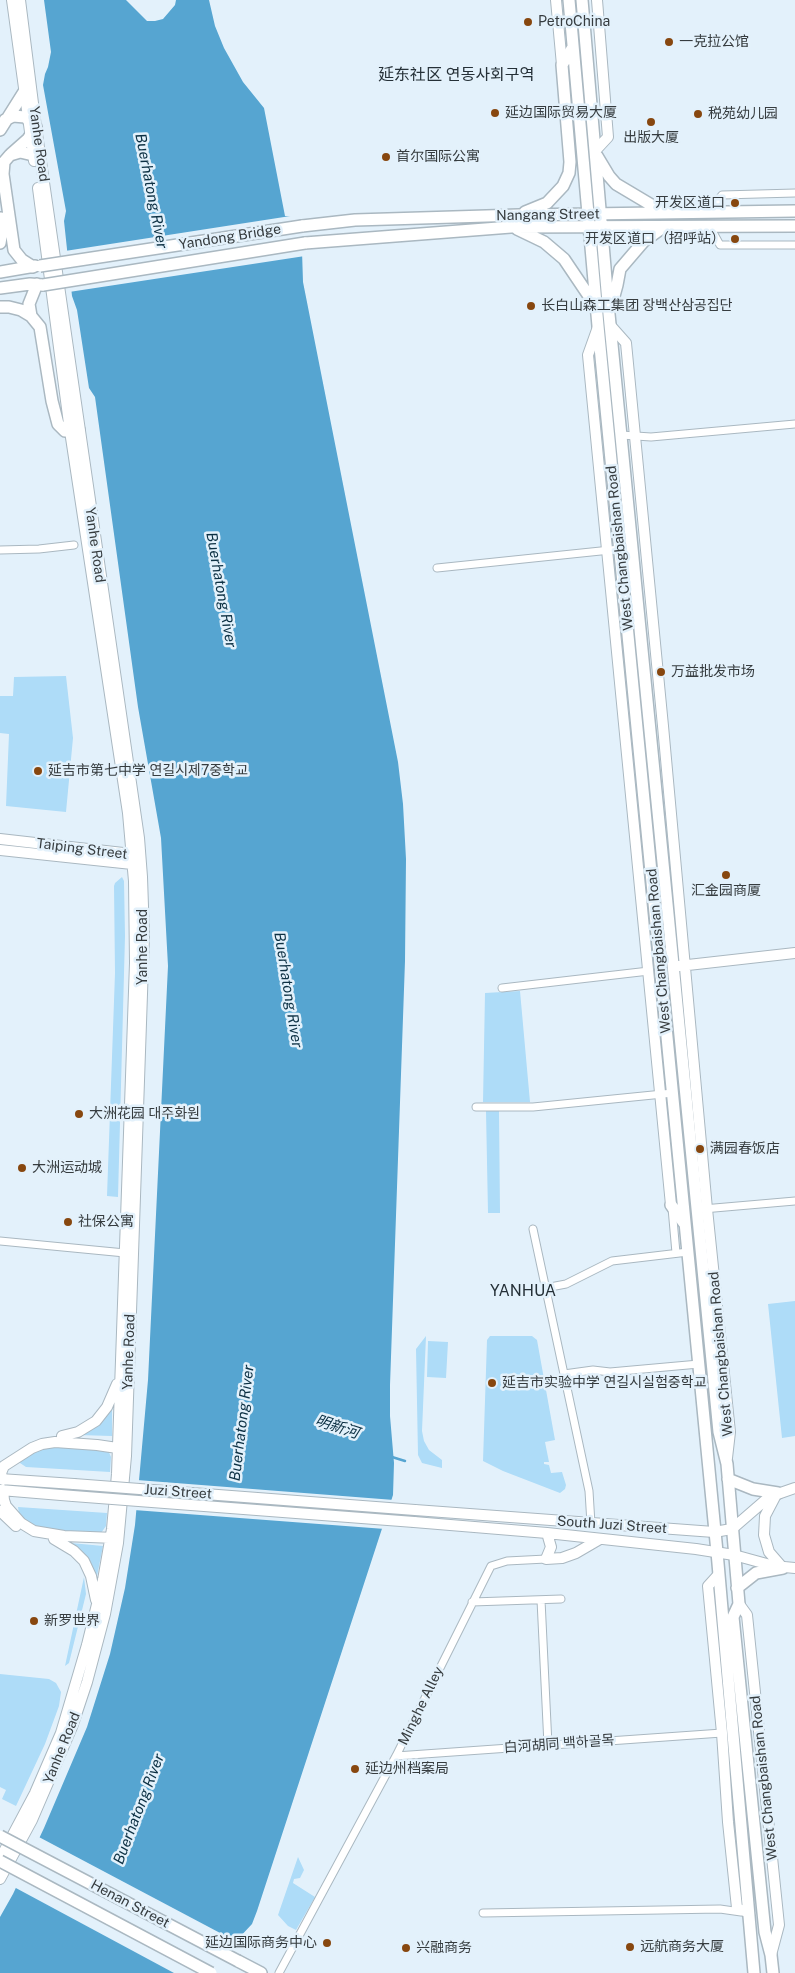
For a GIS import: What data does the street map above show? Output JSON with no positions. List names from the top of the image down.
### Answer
{
  "streets": {
    "main road": [
      "Yanhe Road",
      "Nangang Street",
      "Yandong Bridge",
      "West Changbaishan Road",
      "Taiping Street",
      "Juzi Street",
      "South Juzi Street",
      "Henan Street"
    ],
    "street": ["Minghe Alley", "白河胡同 백하골목"]
  },
  "crossings": [
    ["Yanhe Road", "Taiping Street"],
    ["Yanhe Road", "Henan Street"],
    ["Nangang Street", "Yandong Bridge"],
    ["Nangang Street", "West Changbaishan Road"],
    ["West Changbaishan Road", "South Juzi Street"],
    ["West Changbaishan Road", "白河胡同 백하골목"],
    ["Juzi Street", "South Juzi Street"],
    ["Minghe Alley", "白河胡同 백하골목"]
  ],
  "districts": ["延东社区 연동사회구역", "YANHUA"],
  "water": ["Buerhatong River", "明新河"],
  "places": [
    "PetroChina",
    "一克拉公馆",
    "延边国际贸易大厦",
    "税苑幼儿园",
    "出版大厦",
    "首尔国际公寓",
    "开发区道口",
    "开发区道口（招呼站）",
    "长白山森工集团 장백산삼공집단",
    "万益批发市场",
    "延吉市第七中学 연길시제7중학교",
    "汇金园商厦",
    "大洲花园 대주화원",
    "满园春饭店",
    "大洲运动城",
    "社保公寓",
    "延吉市实验中学 연길시실험중학교",
    "新罗世界",
    "延边州档案局",
    "延边国际商务中心",
    "远航商务大厦",
    "兴融商务"
  ]
}
